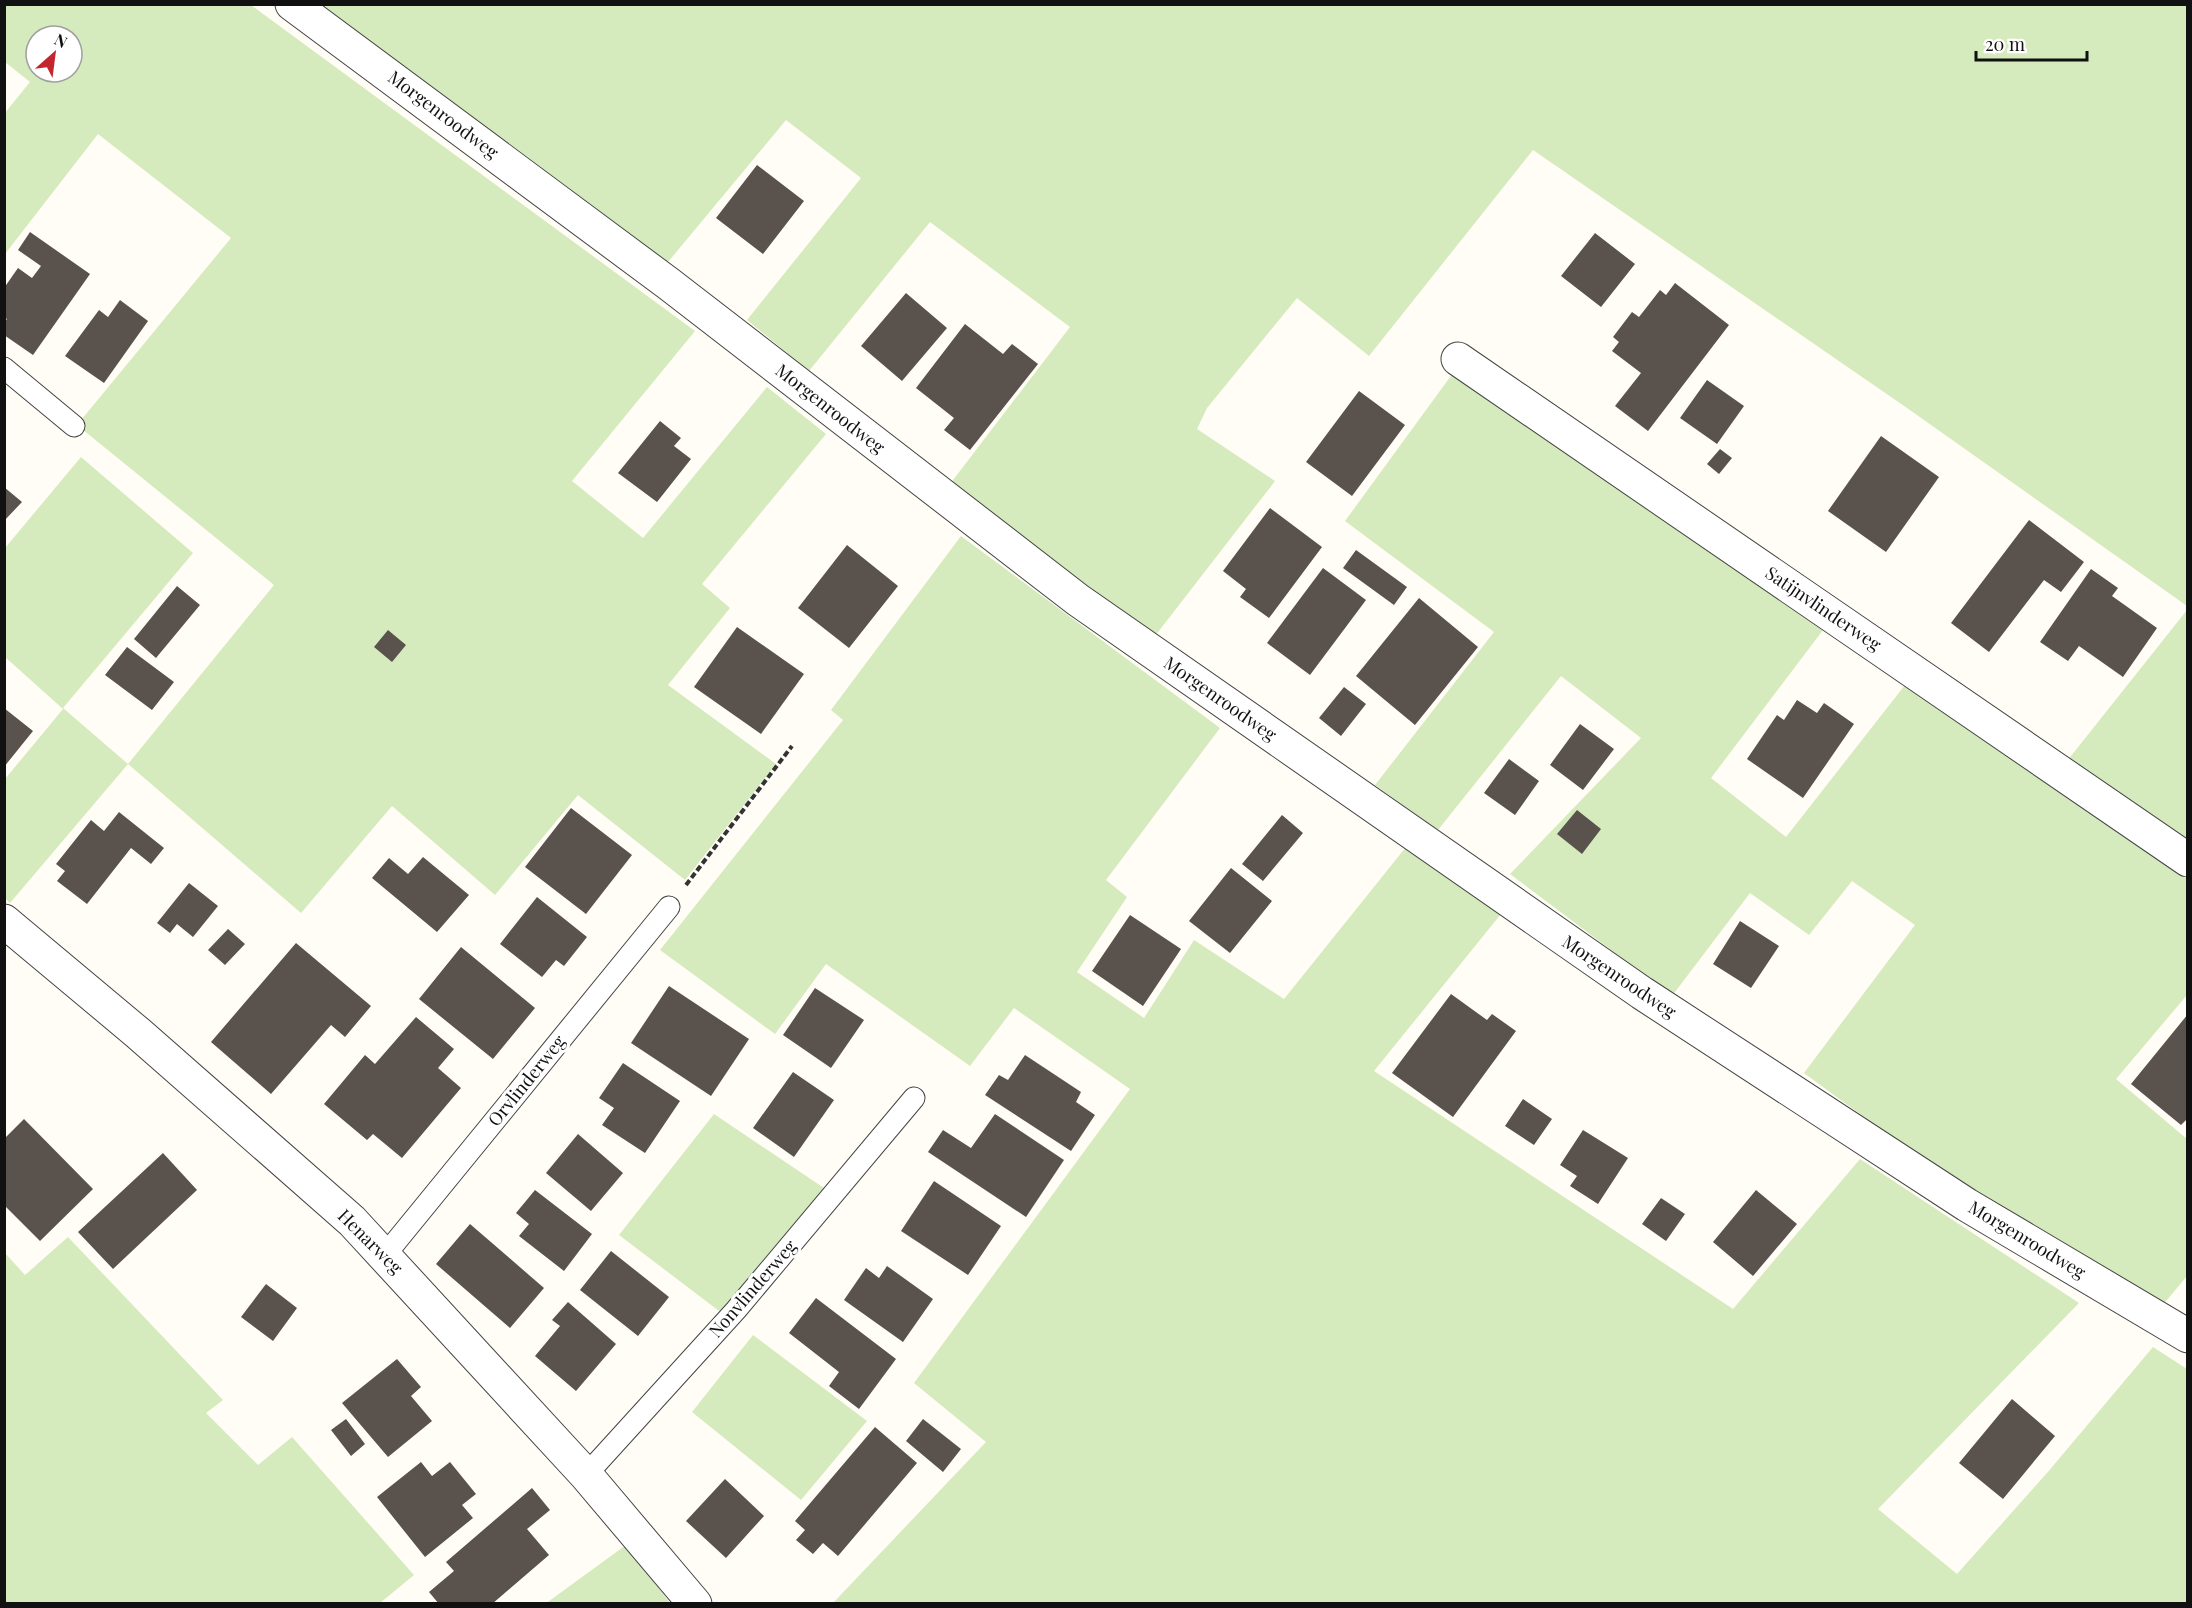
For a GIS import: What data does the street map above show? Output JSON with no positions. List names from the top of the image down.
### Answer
{
  "streets": {
    "street": ["Morgenroodweg", "Satijnvlinderweg", "Henarweg"],
    "lane": ["Orvlinderweg", "Nonvlinderweg"]
  },
  "crossings": [
    ["Orvlinderweg", "Henarweg"],
    ["Henarweg", "Nonvlinderweg"]
  ],
  "scale_bar": "20 m",
  "north": "top right"
}
